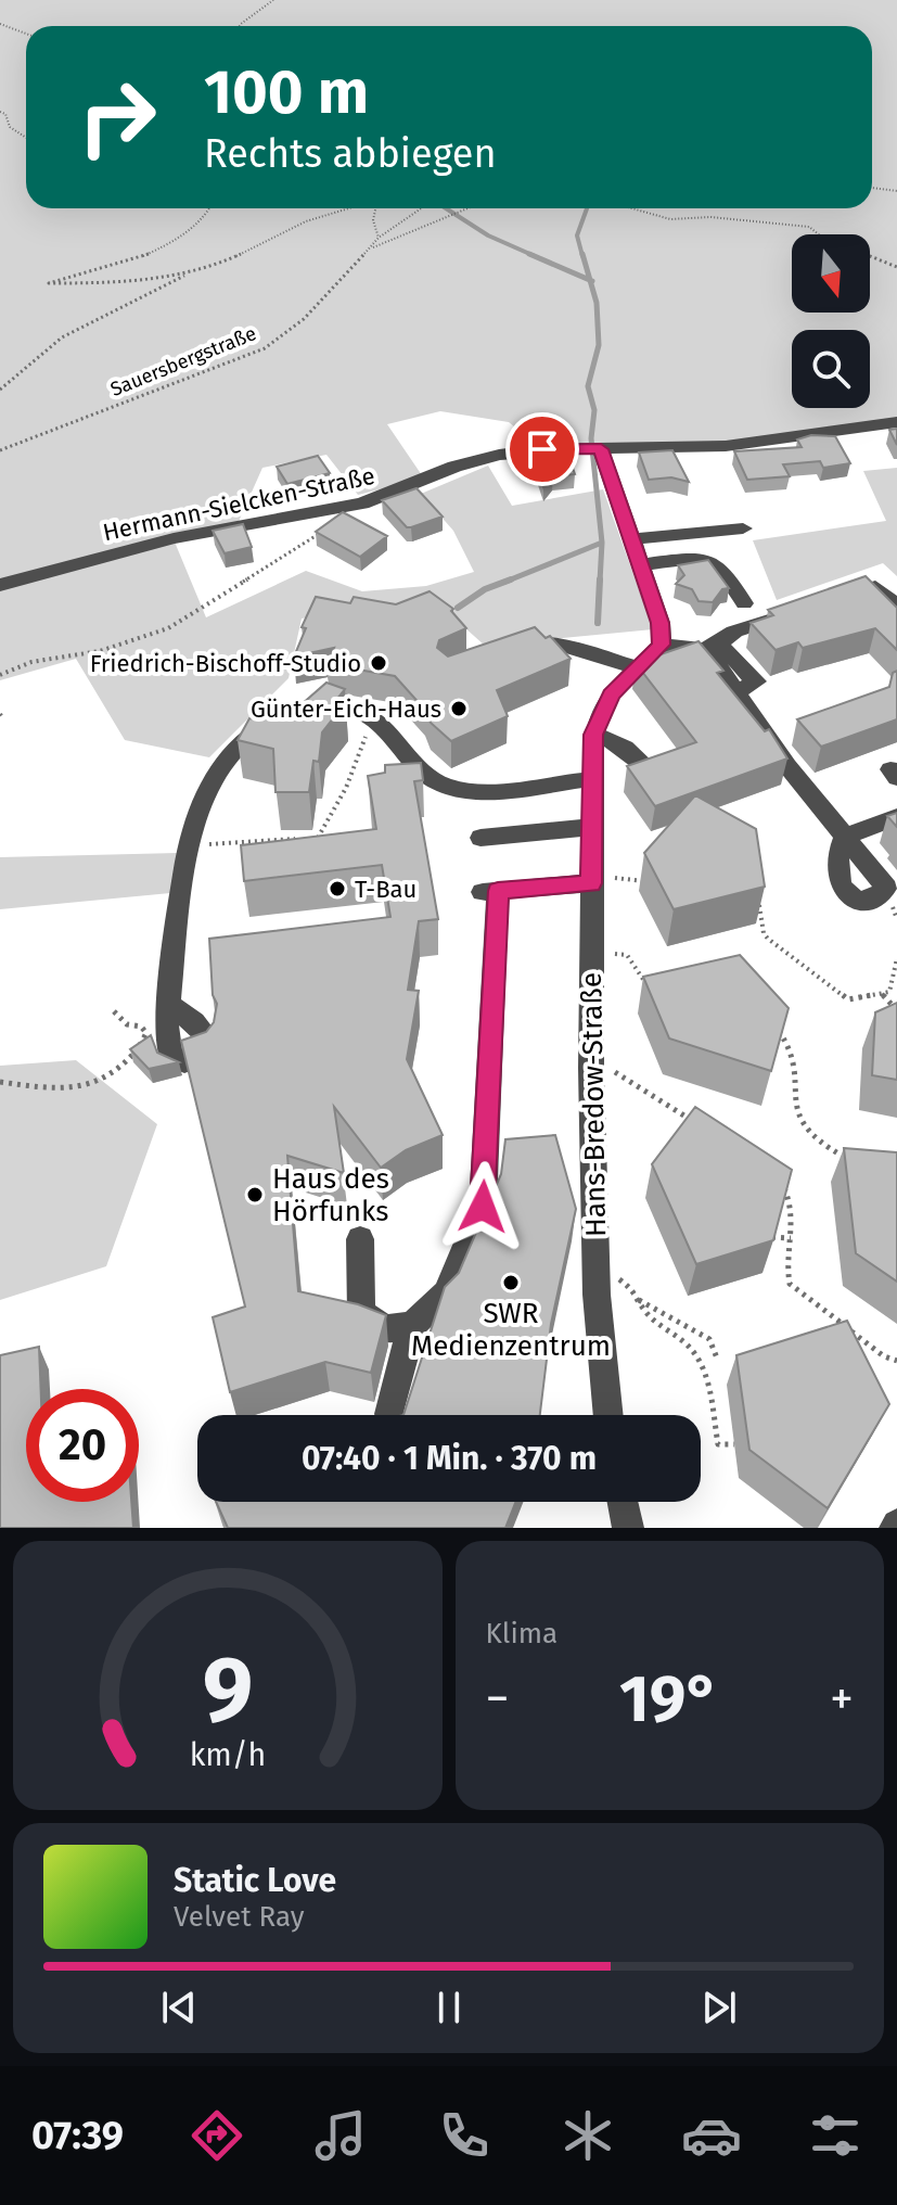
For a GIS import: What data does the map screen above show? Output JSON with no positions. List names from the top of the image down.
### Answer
{
  "streets": {
    "street": ["Hermann-Sielcken-Straße", "Hans-Bredow-Straße"],
    "path": ["Sauersbergstraße"]
  },
  "places": [
    "Friedrich-Bischoff-Studio",
    "Günter-Eich-Haus",
    "T-Bau",
    "Haus des Hörfunks",
    "SWR Medienzentrum"
  ],
  "north": "bottom",
  "page": {
    "turn": ["100 m", "Rechts abbiegen"],
    "limit": "20",
    "trip": "07:40 · 1 Min. · 370 m",
    "tile": "Klima",
    "heat": ["−", "19°", "+"],
    "song": ["Static Love", "Velvet Ray"],
    "tabs": "07:39",
    "gauge": ["9", "km/h"]
  }
}
